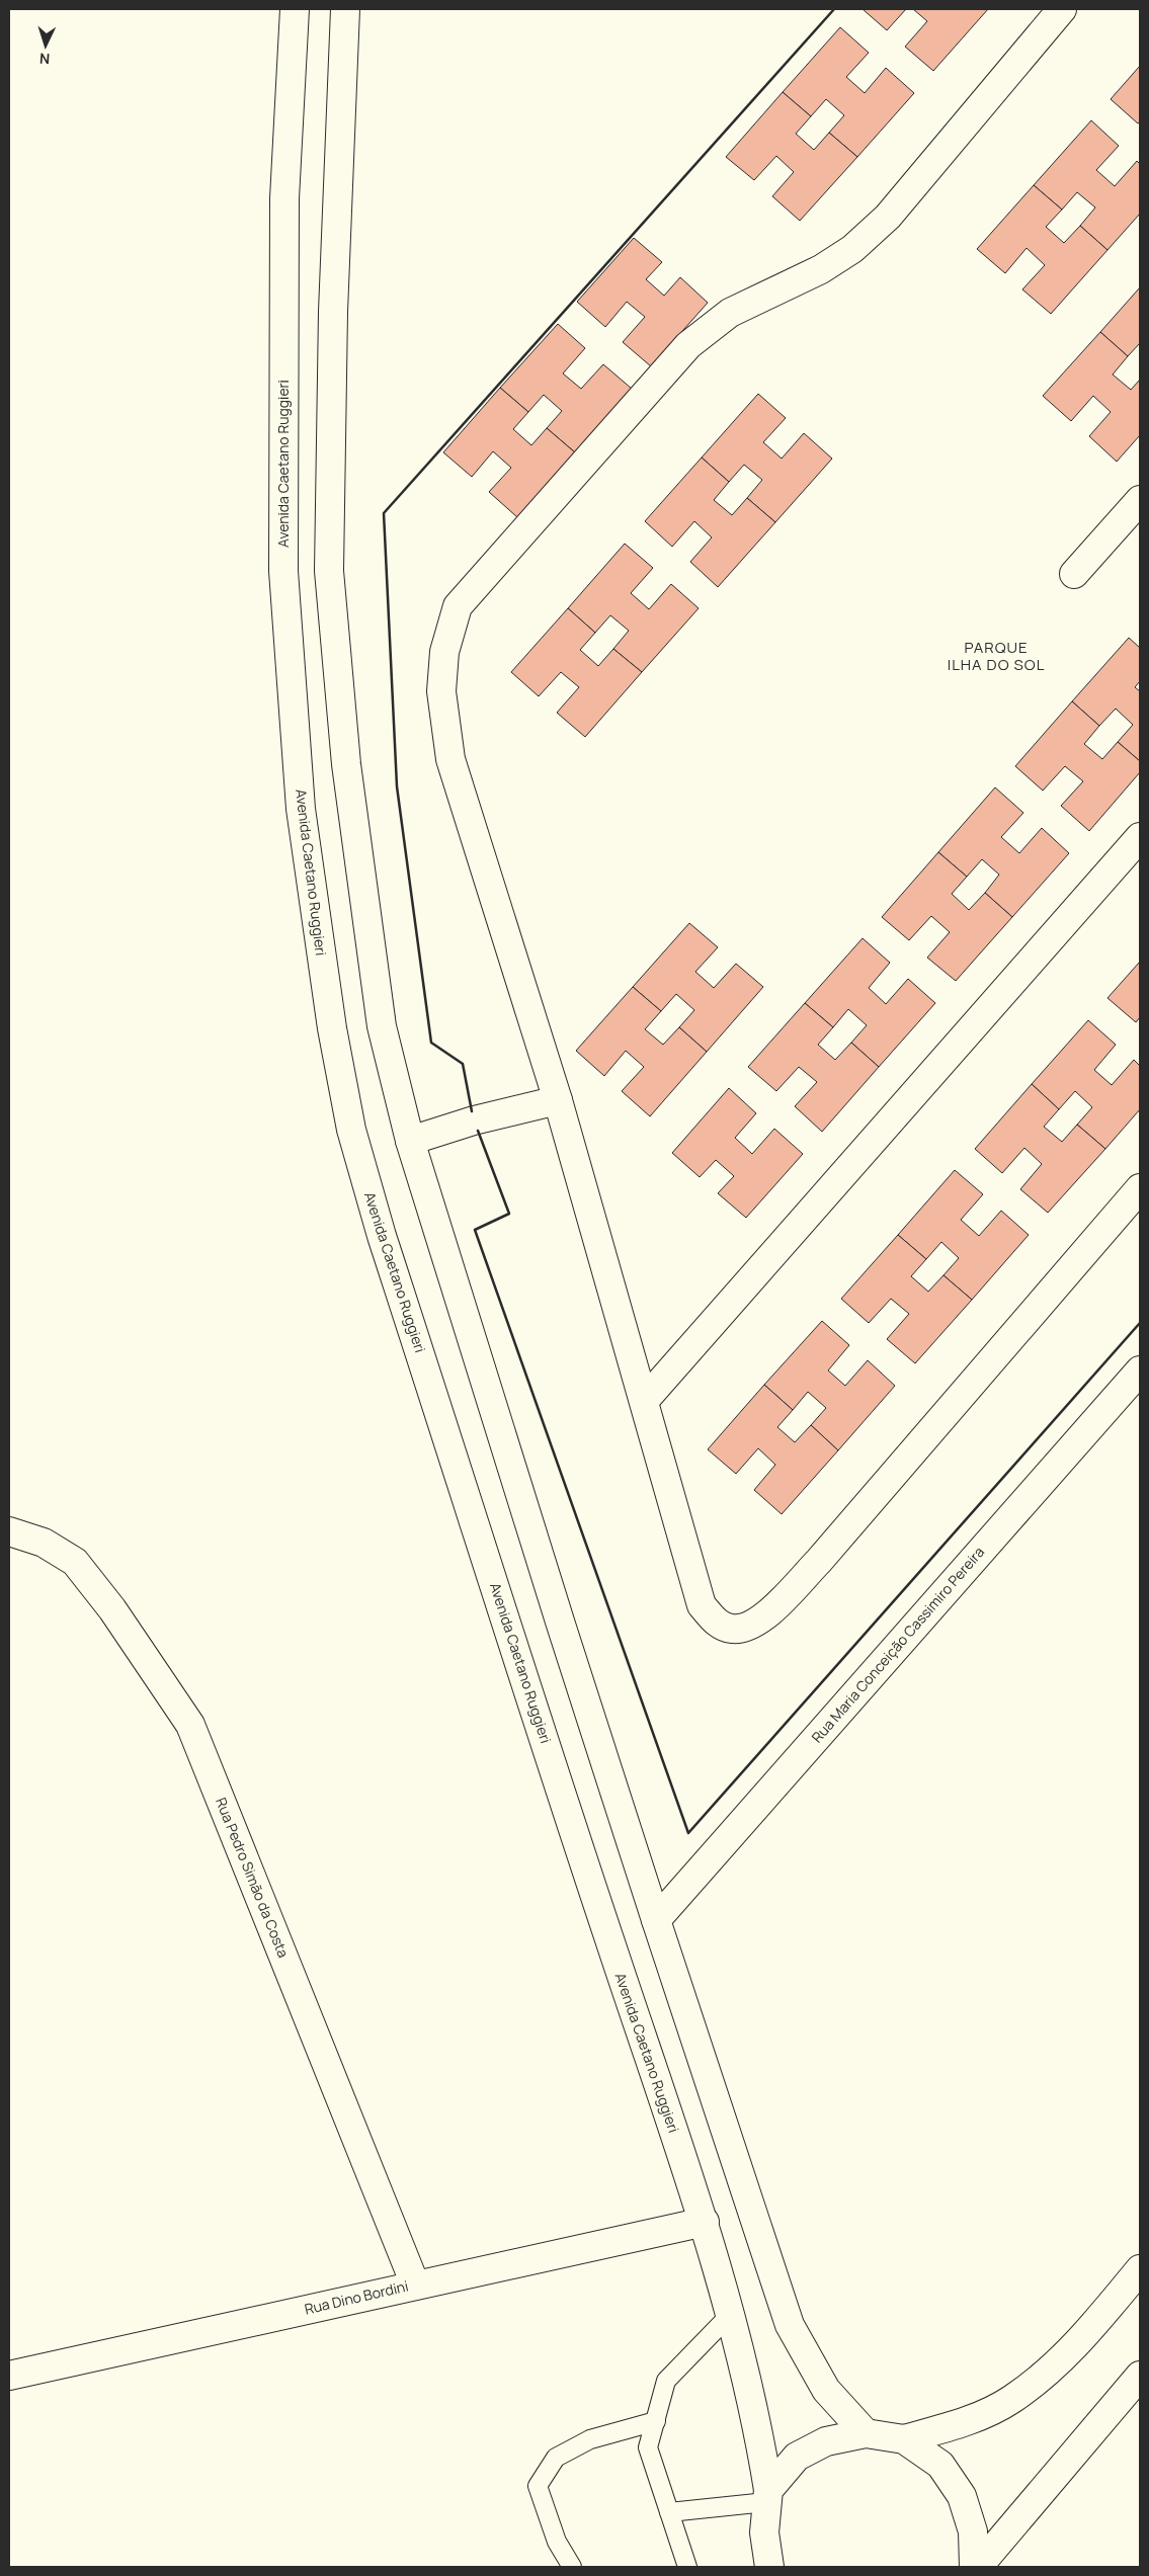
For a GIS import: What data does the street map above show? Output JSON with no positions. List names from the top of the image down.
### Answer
{
  "streets": {
    "street": [
      "Avenida Caetano Ruggieri",
      "Rua Maria Conceição Cassimiro Pereira",
      "Rua Pedro Simão da Costa",
      "Rua Dino Bordini"
    ]
  },
  "crossings": [
    ["Avenida Caetano Ruggieri", "Rua Dino Bordini"],
    ["Rua Pedro Simão da Costa", "Rua Dino Bordini"]
  ],
  "districts": ["PARQUE ILHA DO SOL"],
  "north": "bottom"
}
